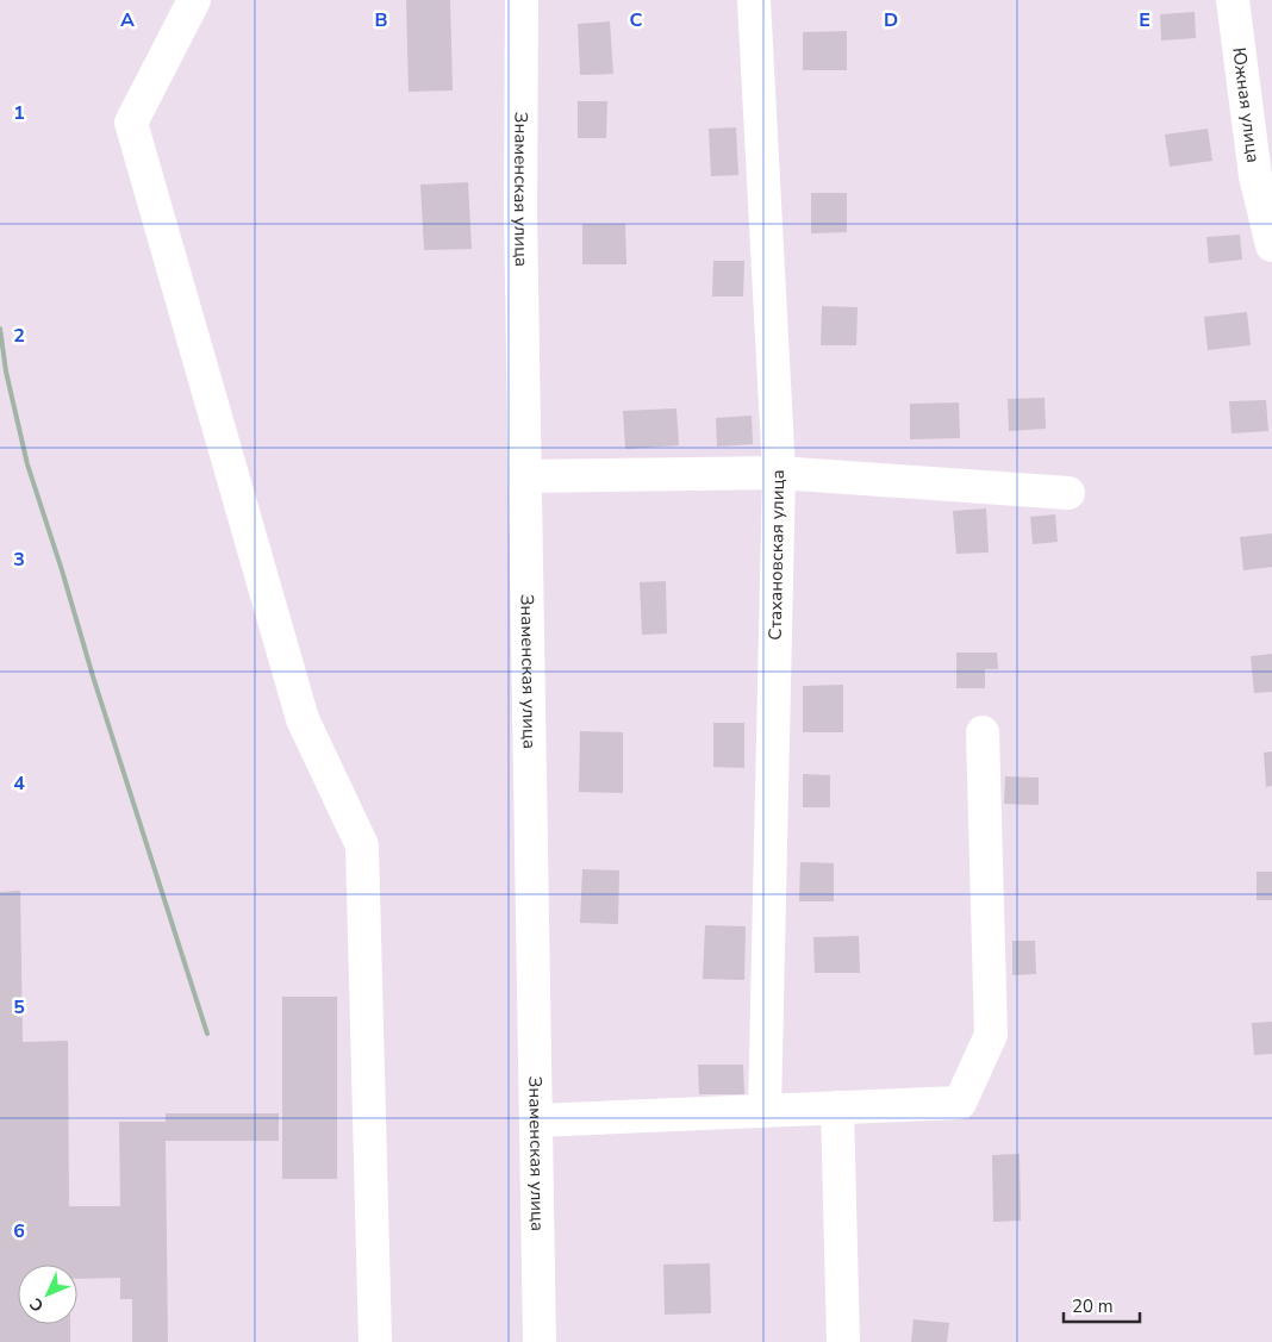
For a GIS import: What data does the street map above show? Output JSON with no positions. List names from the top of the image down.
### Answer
{
  "streets": {
    "street": ["Южная улица", "Знаменская улица", "Стахановская улица"]
  },
  "scale_bar": "20 m",
  "north": "bottom left",
  "grid": {
    "columns": [
      "A",
      "B",
      "C",
      "D",
      "E"
    ],
    "rows": [
      "1",
      "2",
      "3",
      "4",
      "5",
      "6"
    ]
  }
}
